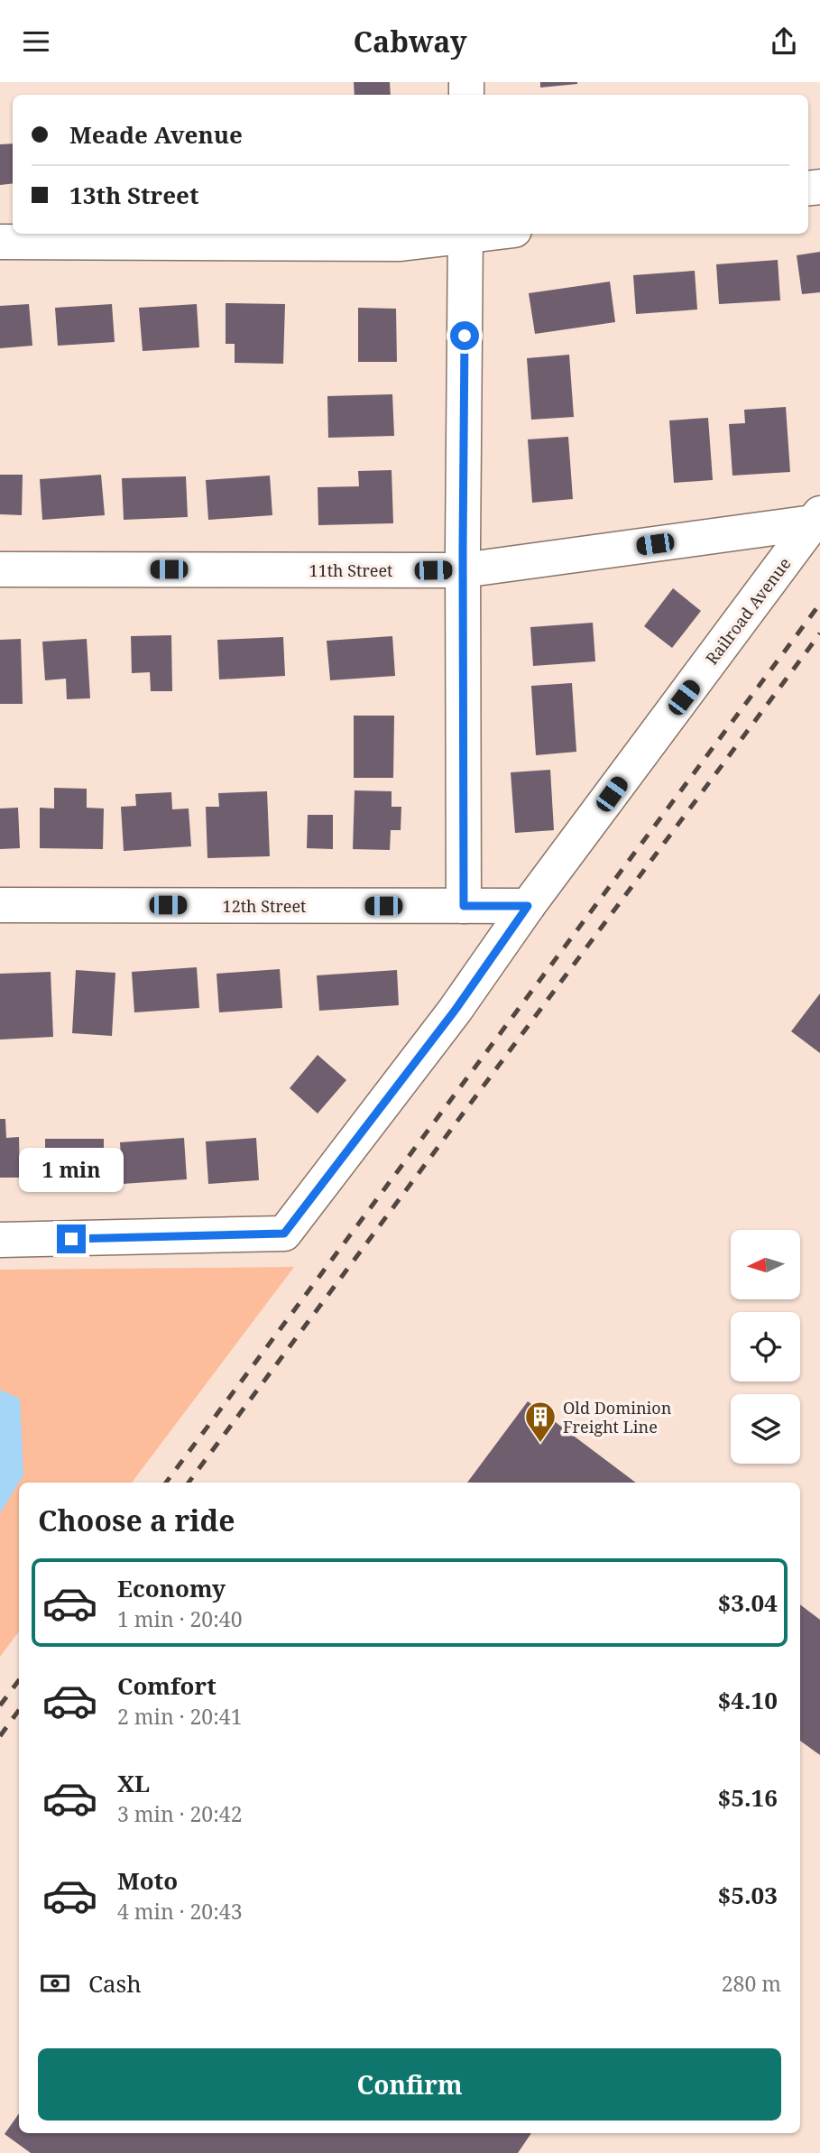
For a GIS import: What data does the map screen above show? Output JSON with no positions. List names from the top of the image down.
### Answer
{
  "streets": {
    "street": ["11th Street", "Railroad Avenue", "12th Street"]
  },
  "crossings": [
    ["11th Street", "Railroad Avenue"],
    ["Railroad Avenue", "12th Street"]
  ],
  "places": {
    "building": ["Old Dominion Freight Line"]
  },
  "north": "left",
  "page": {
    "header": "Cabway",
    "banner": ["Meade Avenue", "13th Street"],
    "bubble": "1 min",
    "heading": "Choose a ride",
    "list": [
      {
        "name": "Economy",
        "note": "1 min · 20:40",
        "value": "$3.04"
      },
      {
        "name": "Comfort",
        "note": "2 min · 20:41",
        "value": "$4.10"
      },
      {
        "name": "XL",
        "note": "3 min · 20:42",
        "value": "$5.16"
      },
      {
        "name": "Moto",
        "note": "4 min · 20:43",
        "value": "$5.03"
      }
    ],
    "pay": ["Cash", "280 m"],
    "buttons": "Confirm"
  }
}
